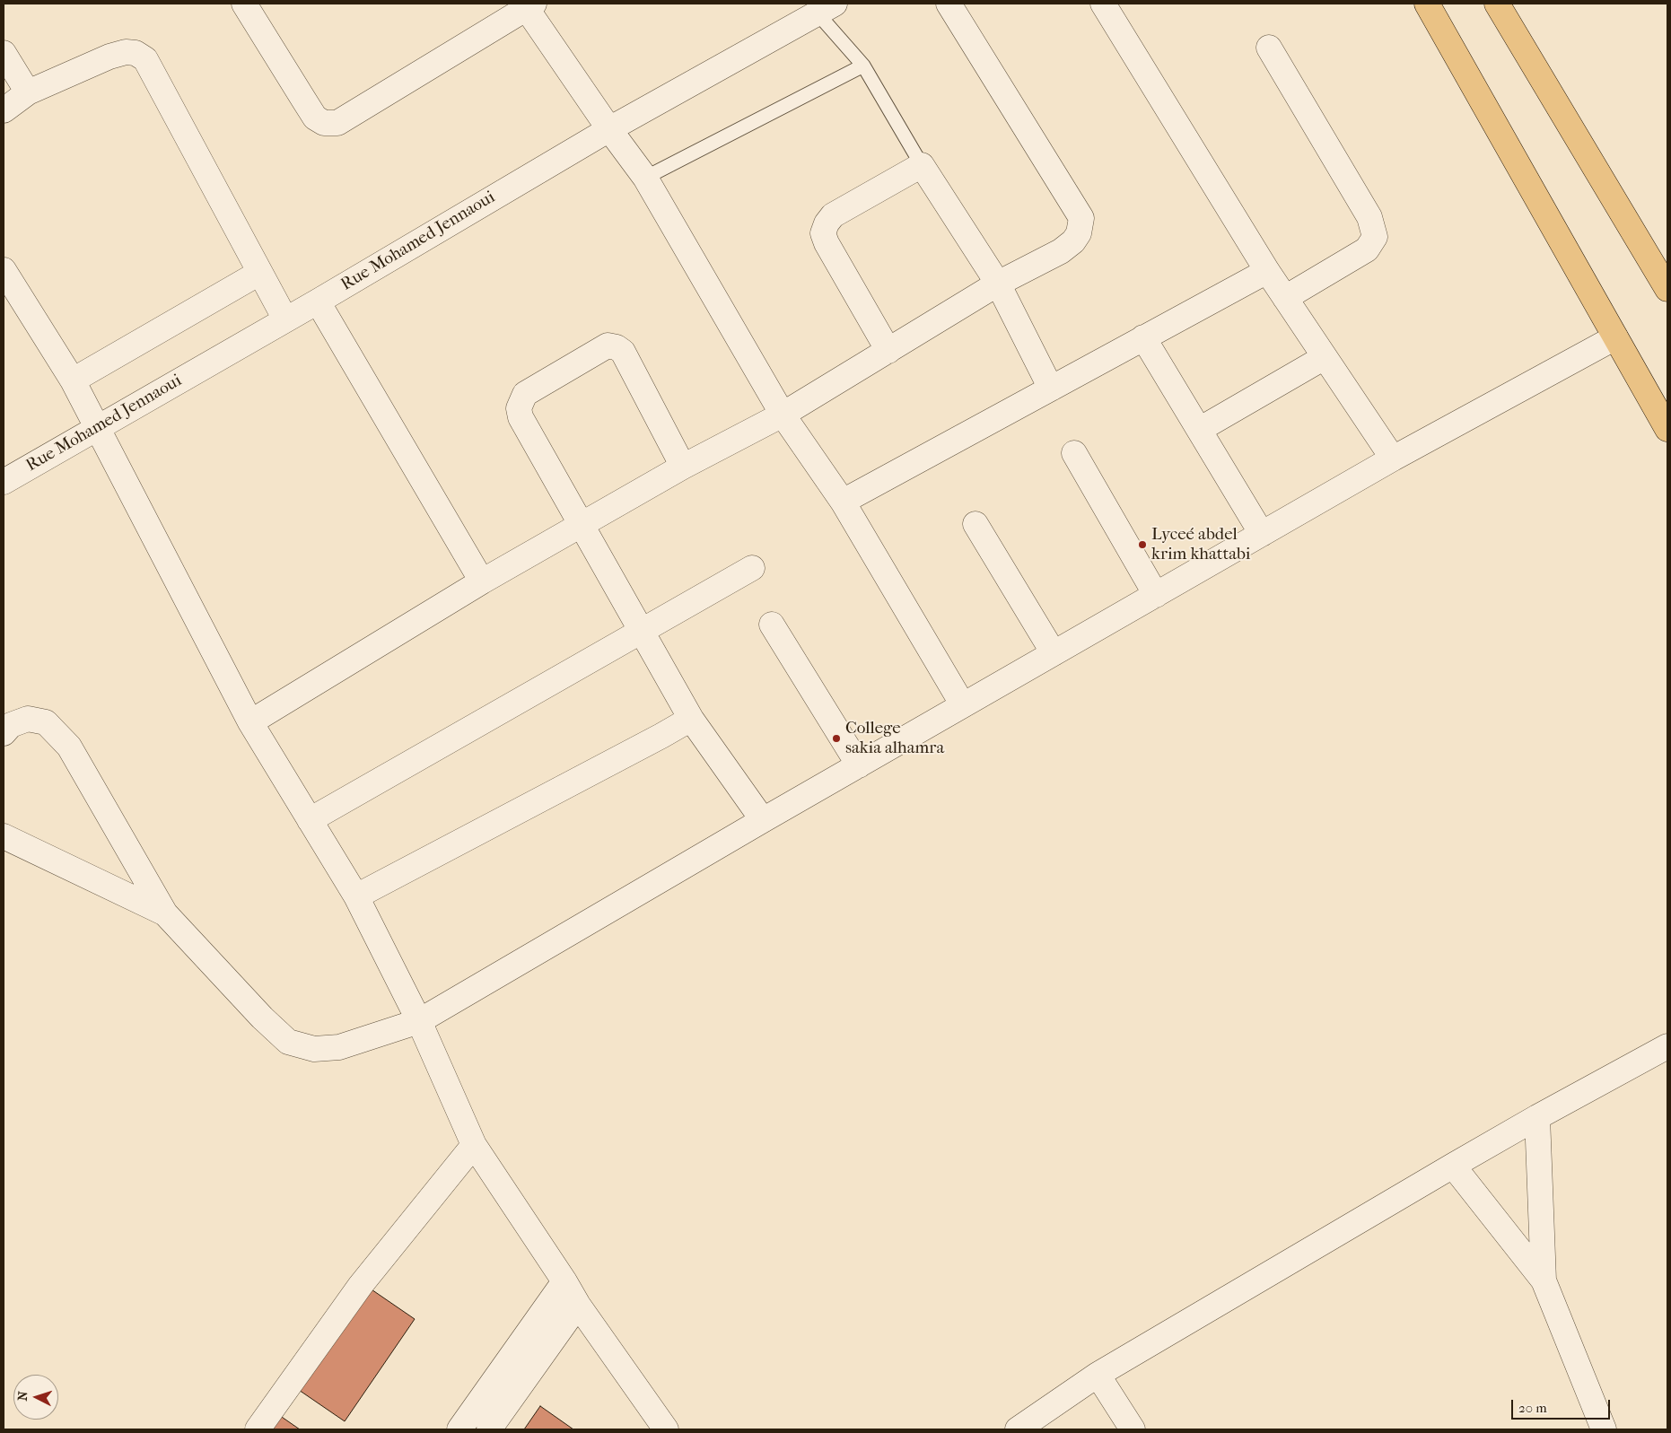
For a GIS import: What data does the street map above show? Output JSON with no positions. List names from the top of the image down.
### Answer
{
  "streets": {
    "street": ["Rue Mohamed Jennaoui"]
  },
  "places": ["Lyceé abdel krim khattabi", "College sakia alhamra"],
  "scale_bar": "20 m",
  "north": "left"
}
